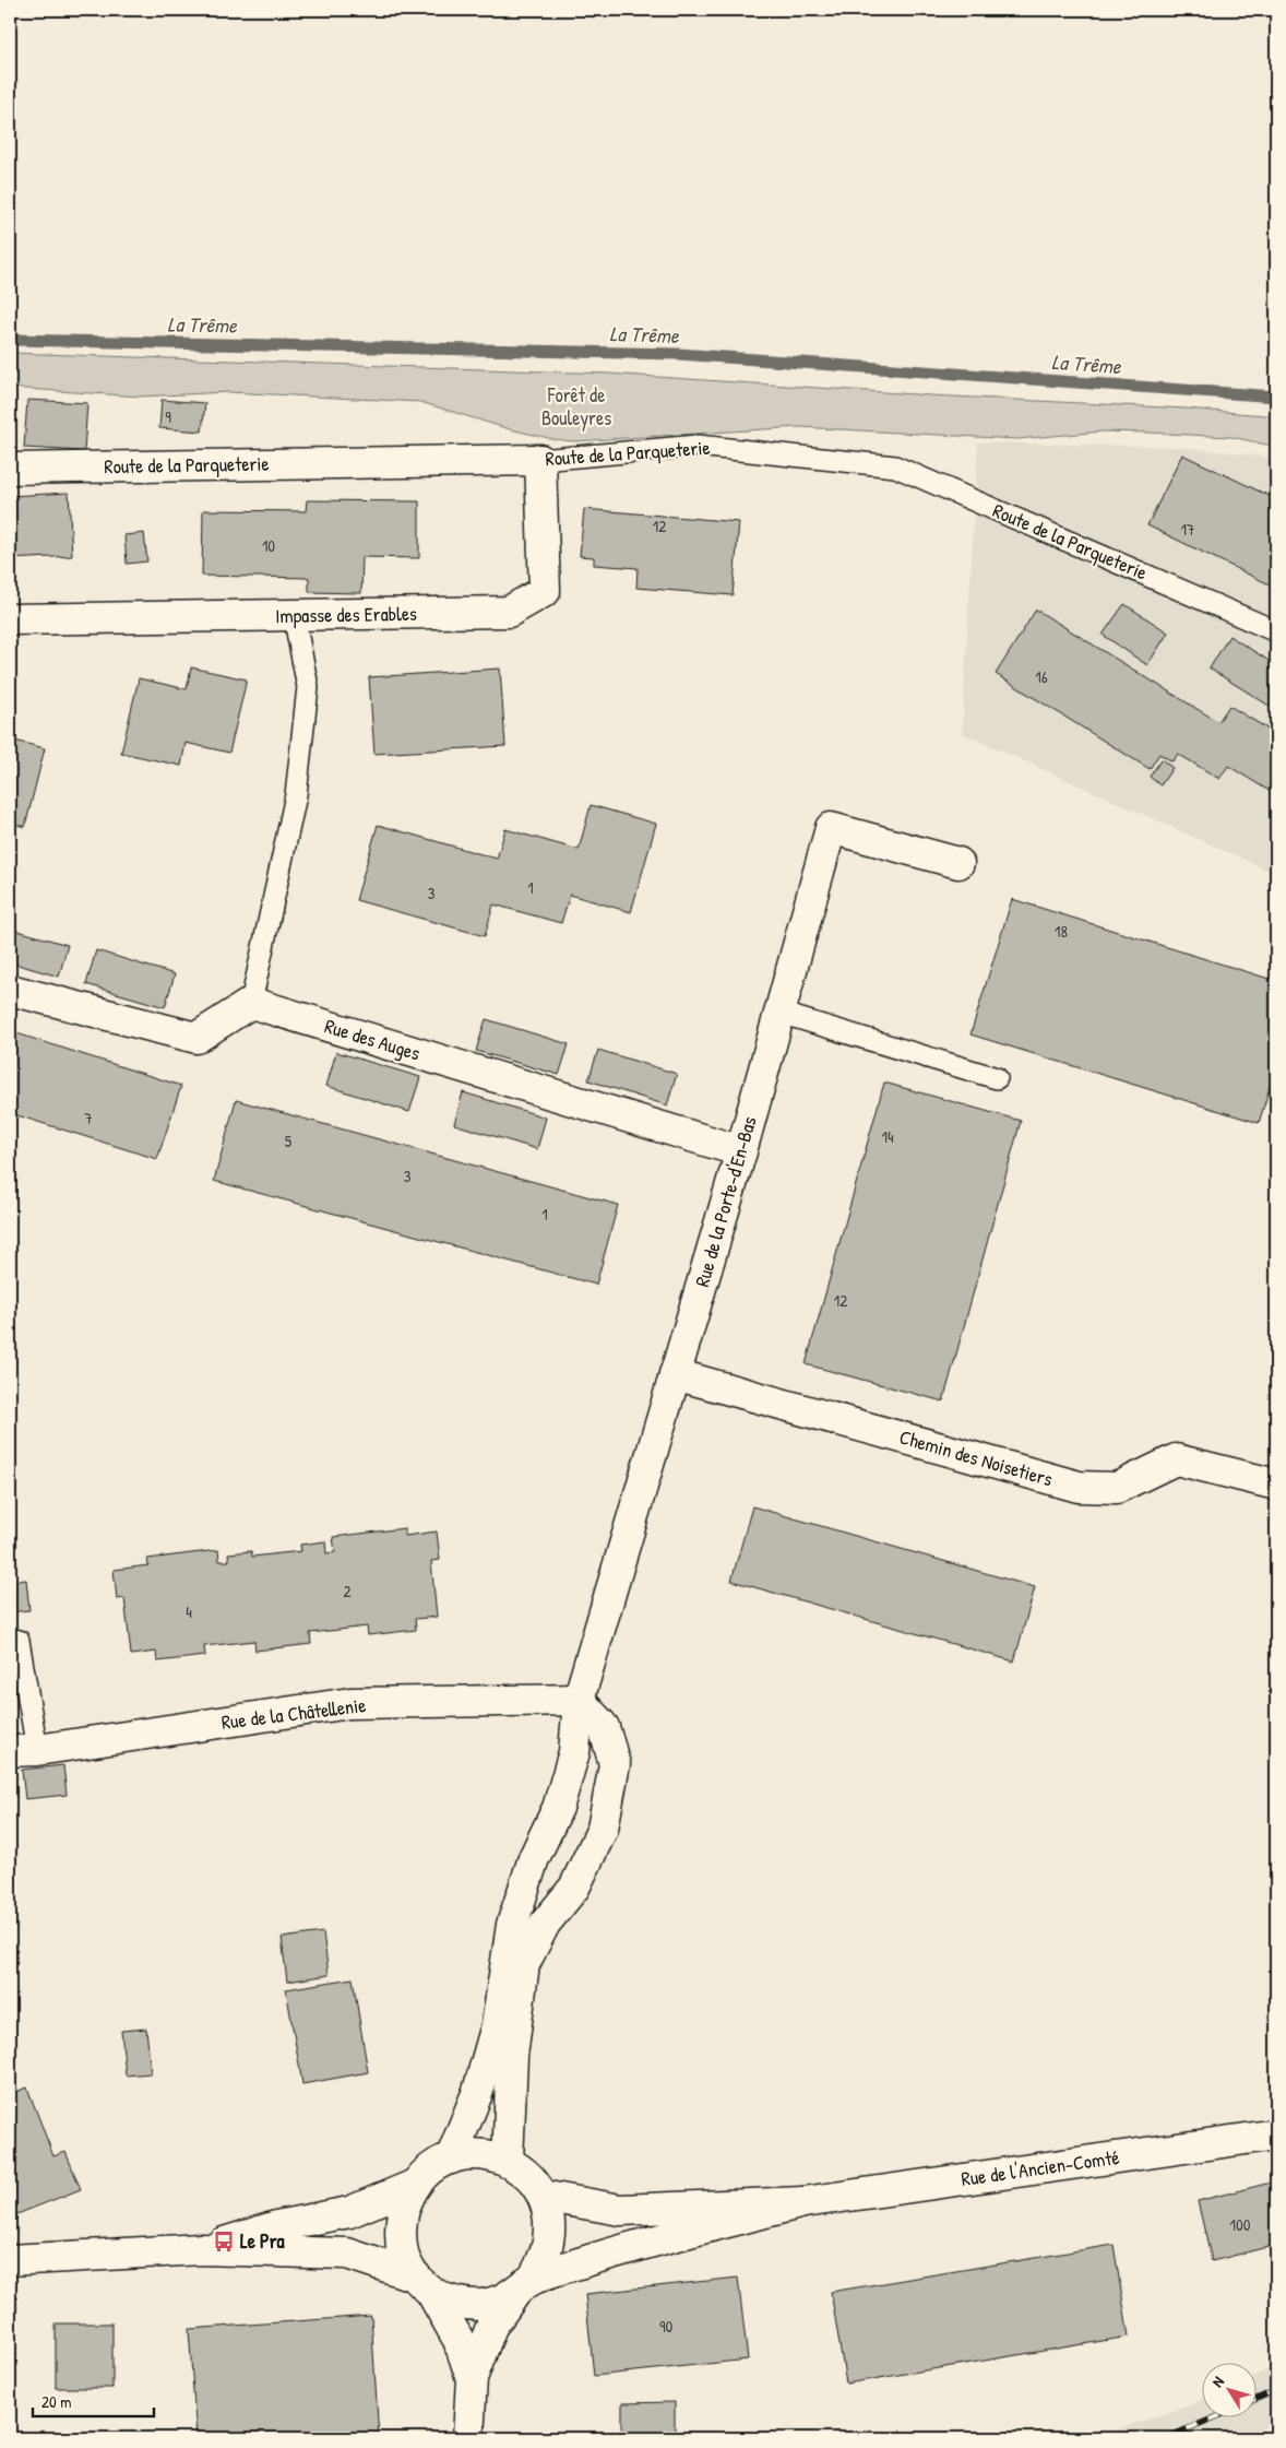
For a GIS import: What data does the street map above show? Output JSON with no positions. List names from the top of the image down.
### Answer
{
  "streets": {
    "street": [
      "Route de la Parqueterie",
      "Impasse des Erables",
      "Rue des Auges",
      "Rue de la Porte-d'En-Bas",
      "Chemin des Noisetiers",
      "Rue de la Châtellenie",
      "Rue de l'Ancien-Comté"
    ]
  },
  "crossings": [
    ["Route de la Parqueterie", "Impasse des Erables"],
    ["Rue des Auges", "Rue de la Porte-d'En-Bas"],
    ["Rue de la Porte-d'En-Bas", "Chemin des Noisetiers"],
    ["Rue de la Porte-d'En-Bas", "Rue de la Châtellenie"],
    ["Rue de la Porte-d'En-Bas", "Rue de l'Ancien-Comté"]
  ],
  "water": ["La Trême"],
  "parks": ["Forêt de Bouleyres"],
  "places": {
    "bus stop": ["Le Pra"]
  },
  "house_numbers": [
    "9",
    "12",
    "17",
    "10",
    "16",
    "1",
    "3",
    "18",
    "7",
    "14",
    "5",
    "3",
    "1",
    "12",
    "2",
    "4",
    "100",
    "90"
  ],
  "scale_bar": "20 m",
  "north": "top left"
}
